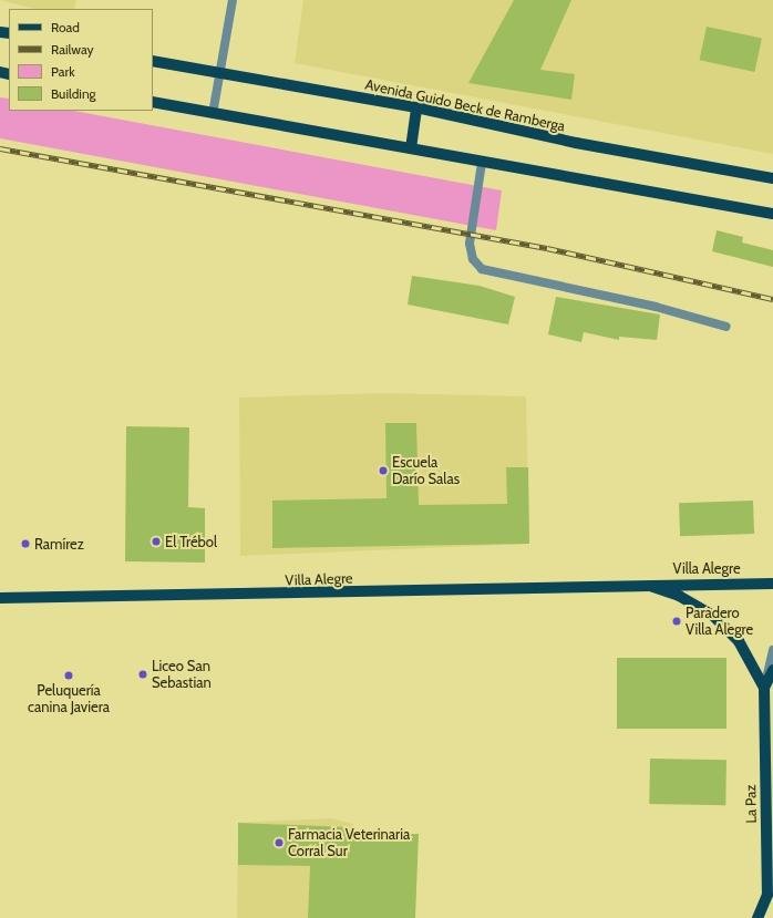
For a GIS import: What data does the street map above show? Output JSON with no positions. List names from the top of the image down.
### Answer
{
  "streets": {
    "main road": ["Avenida Guido Beck de Ramberga", "Villa Alegre", "La Paz"]
  },
  "crossings": [
    ["Villa Alegre", "La Paz"]
  ],
  "places": [
    "Escuela Darío Salas",
    "El Trébol",
    "Ramírez",
    "Paradero Villa Alegre",
    "Liceo San Sebastian",
    "Peluquería canina Javiera",
    "Farmacia Veterinaria Corral Sur"
  ],
  "legend": [
    "Road",
    "Railway",
    "Park",
    "Building"
  ]
}
